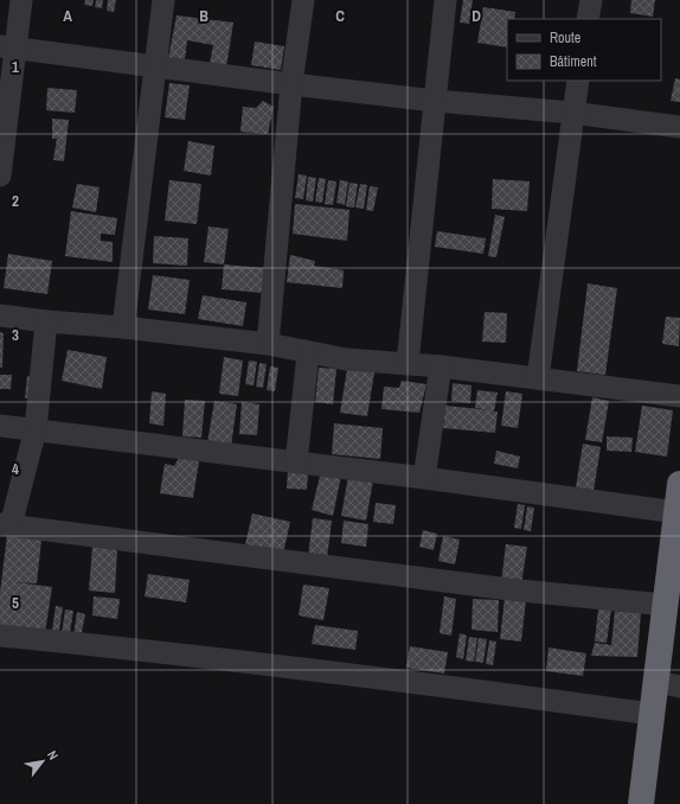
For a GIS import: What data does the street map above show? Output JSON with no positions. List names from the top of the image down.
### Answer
{
  "legend": ["Route", "Bâtiment"],
  "north": "top right",
  "grid": {
    "columns": [
      "A",
      "B",
      "C",
      "D"
    ],
    "rows": [
      "1",
      "2",
      "3",
      "4",
      "5"
    ]
  }
}
